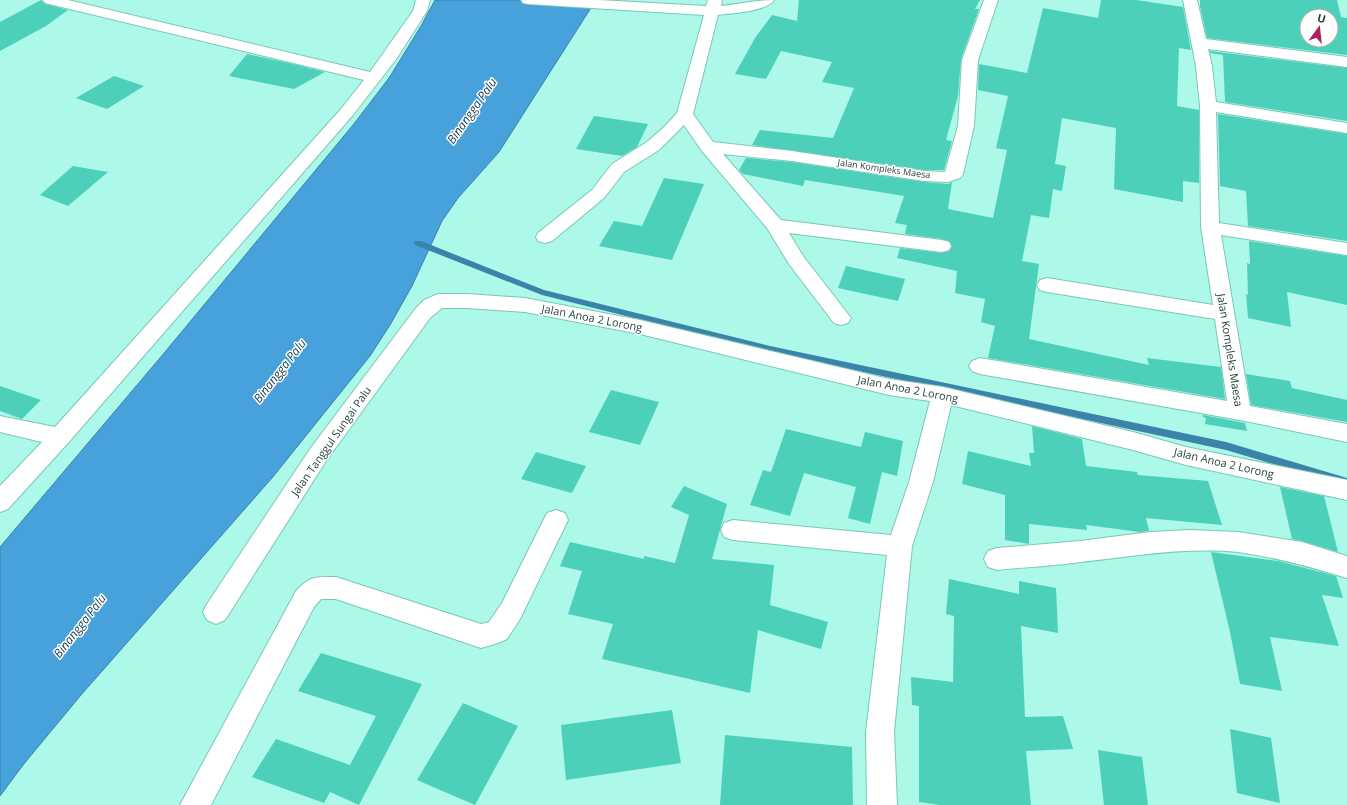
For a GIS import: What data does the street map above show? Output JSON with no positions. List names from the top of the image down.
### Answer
{
  "streets": {
    "street": ["Jalan Kompleks Maesa", "Jalan Anoa 2 Lorong", "Jalan Tanggul Sungai Palu"]
  },
  "crossings": [
    ["Jalan Anoa 2 Lorong", "Jalan Tanggul Sungai Palu"]
  ],
  "water": ["Binangga Palu"],
  "north": "top"
}
